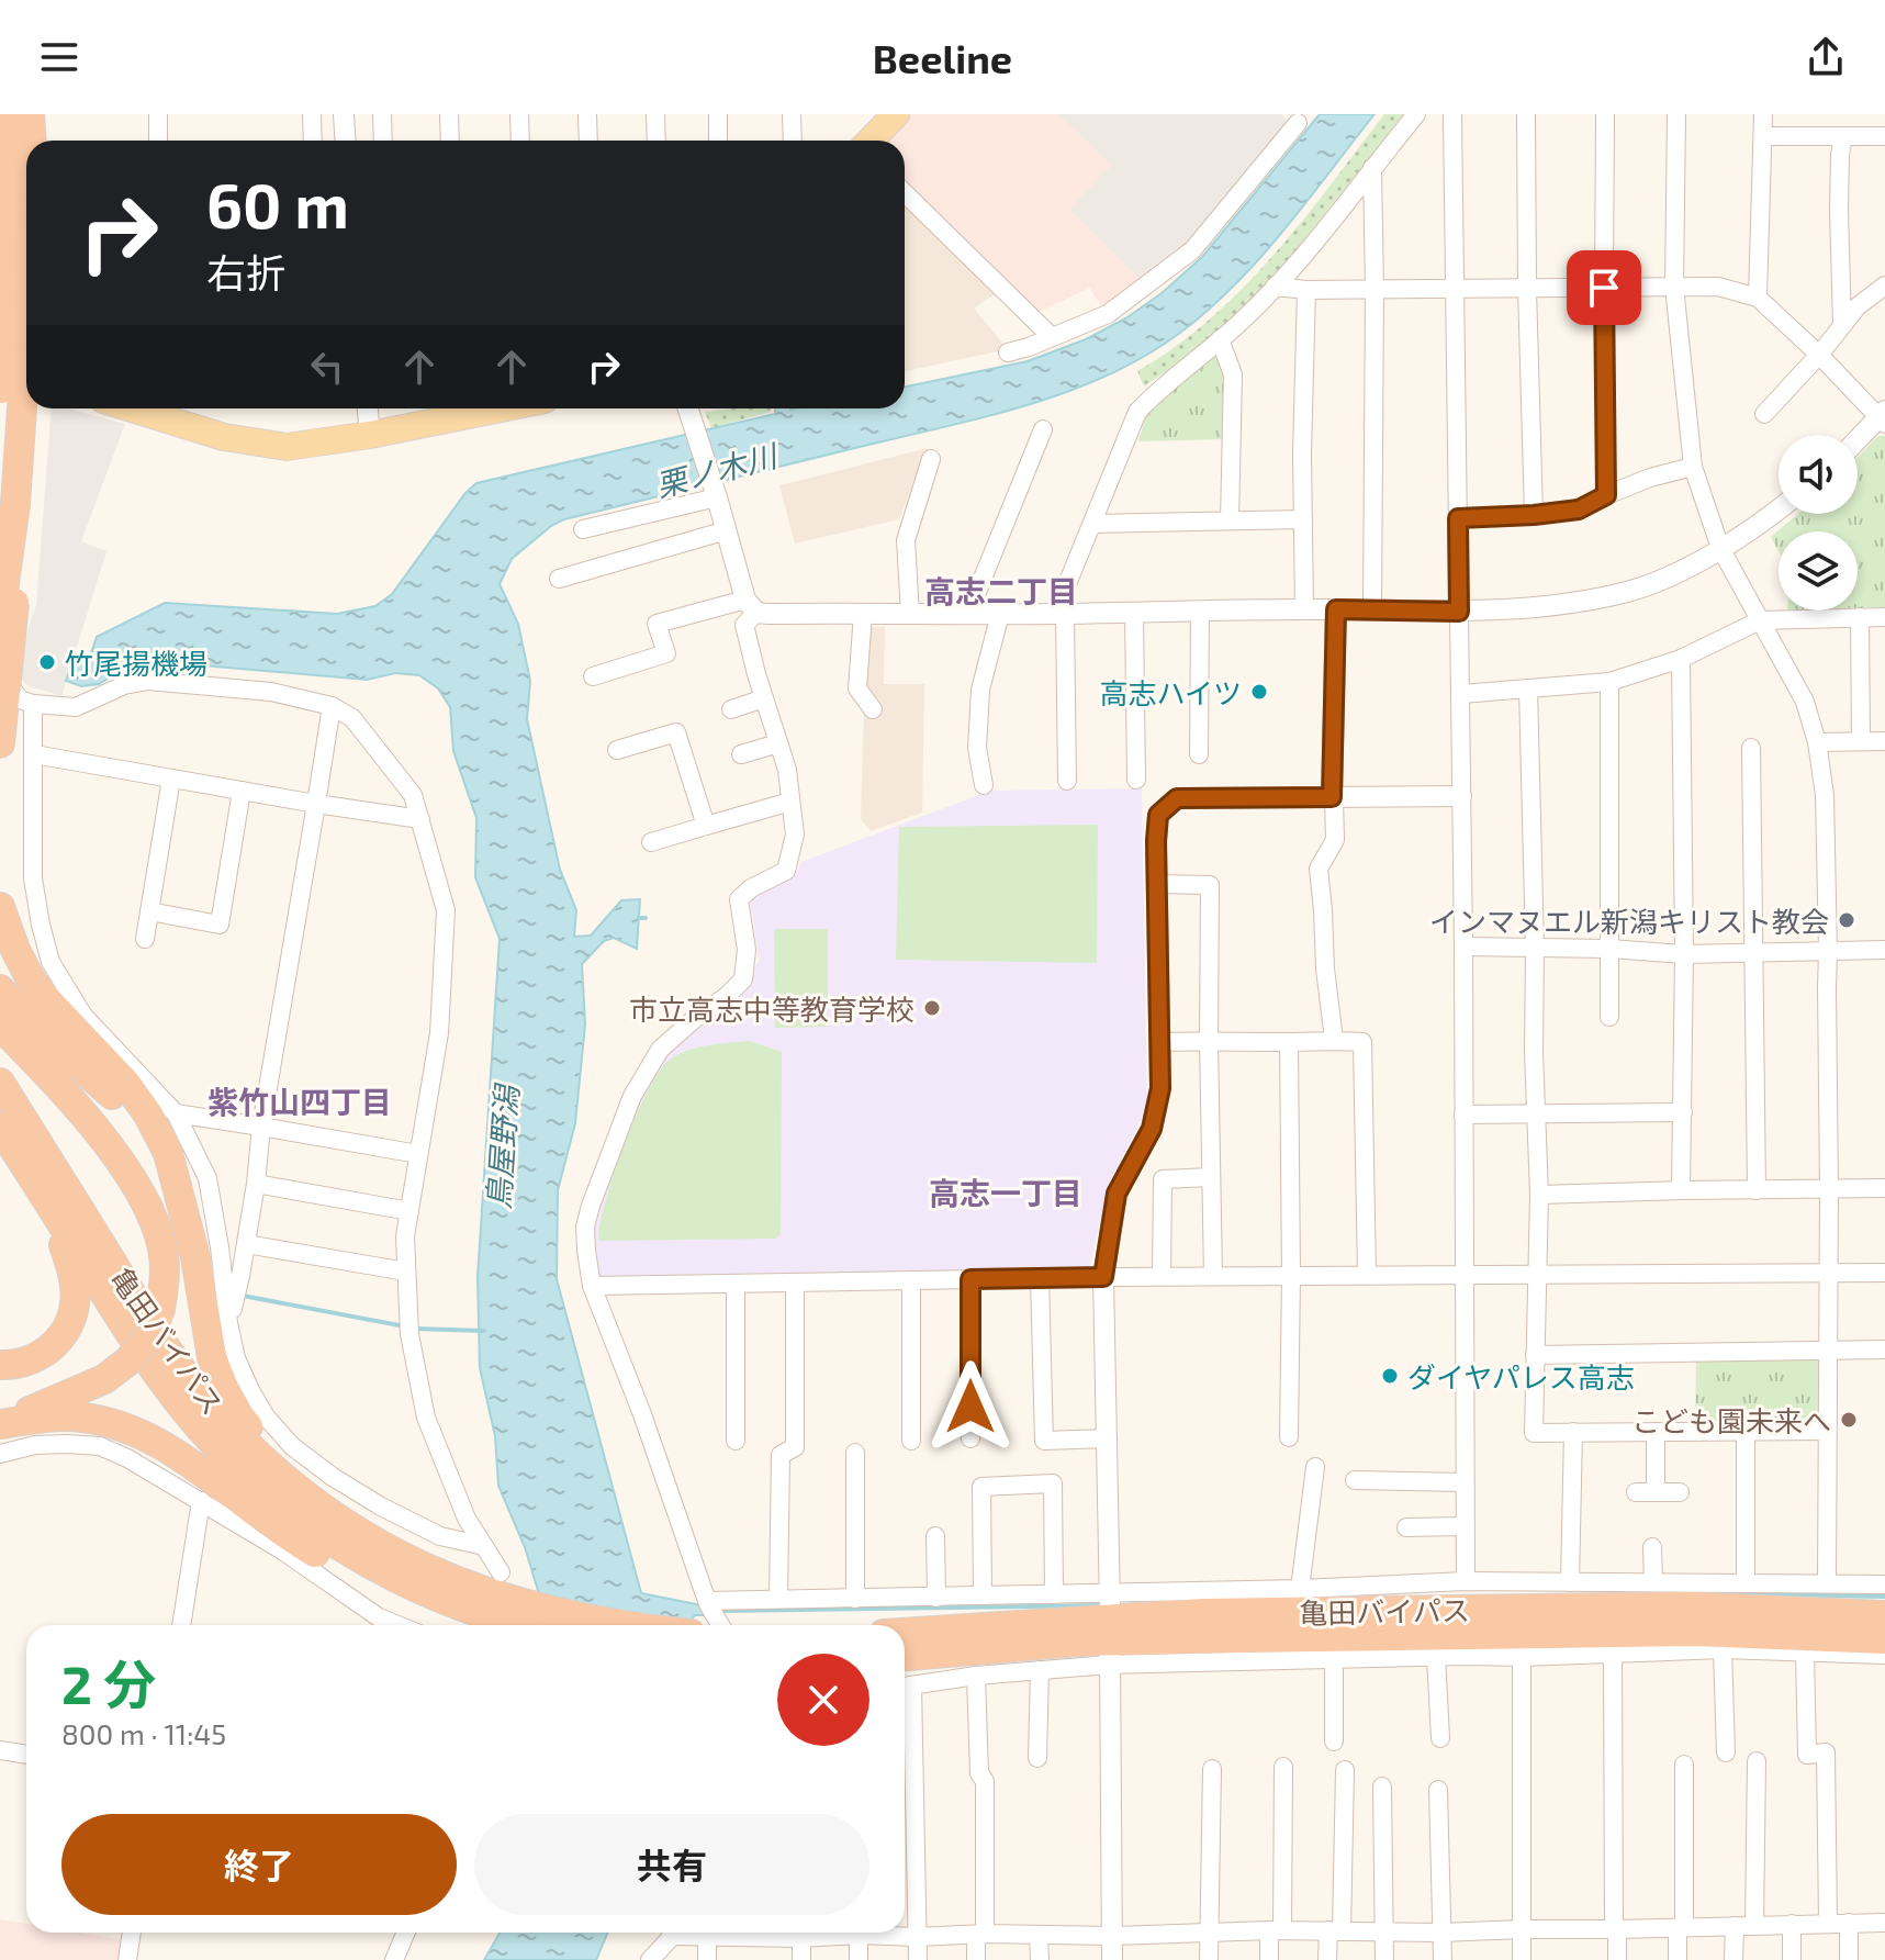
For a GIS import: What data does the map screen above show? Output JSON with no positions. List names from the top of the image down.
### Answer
{
  "streets": {
    "highway": ["亀田バイパス"]
  },
  "districts": ["高志二丁目", "紫竹山四丁目", "高志一丁目"],
  "water": ["栗ノ木川", "鳥屋野潟"],
  "places": [
    "竹尾揚機場",
    "高志ハイツ",
    "インマヌエル新潟キリスト教会",
    "市立高志中等教育学校",
    "ダイヤパレス高志",
    "こども園未来へ"
  ],
  "page": {
    "header": "Beeline",
    "turn": ["60 m", "右折"],
    "heading": ["2 分", "800 m · 11:45"],
    "buttons": ["終了", "共有"]
  }
}
